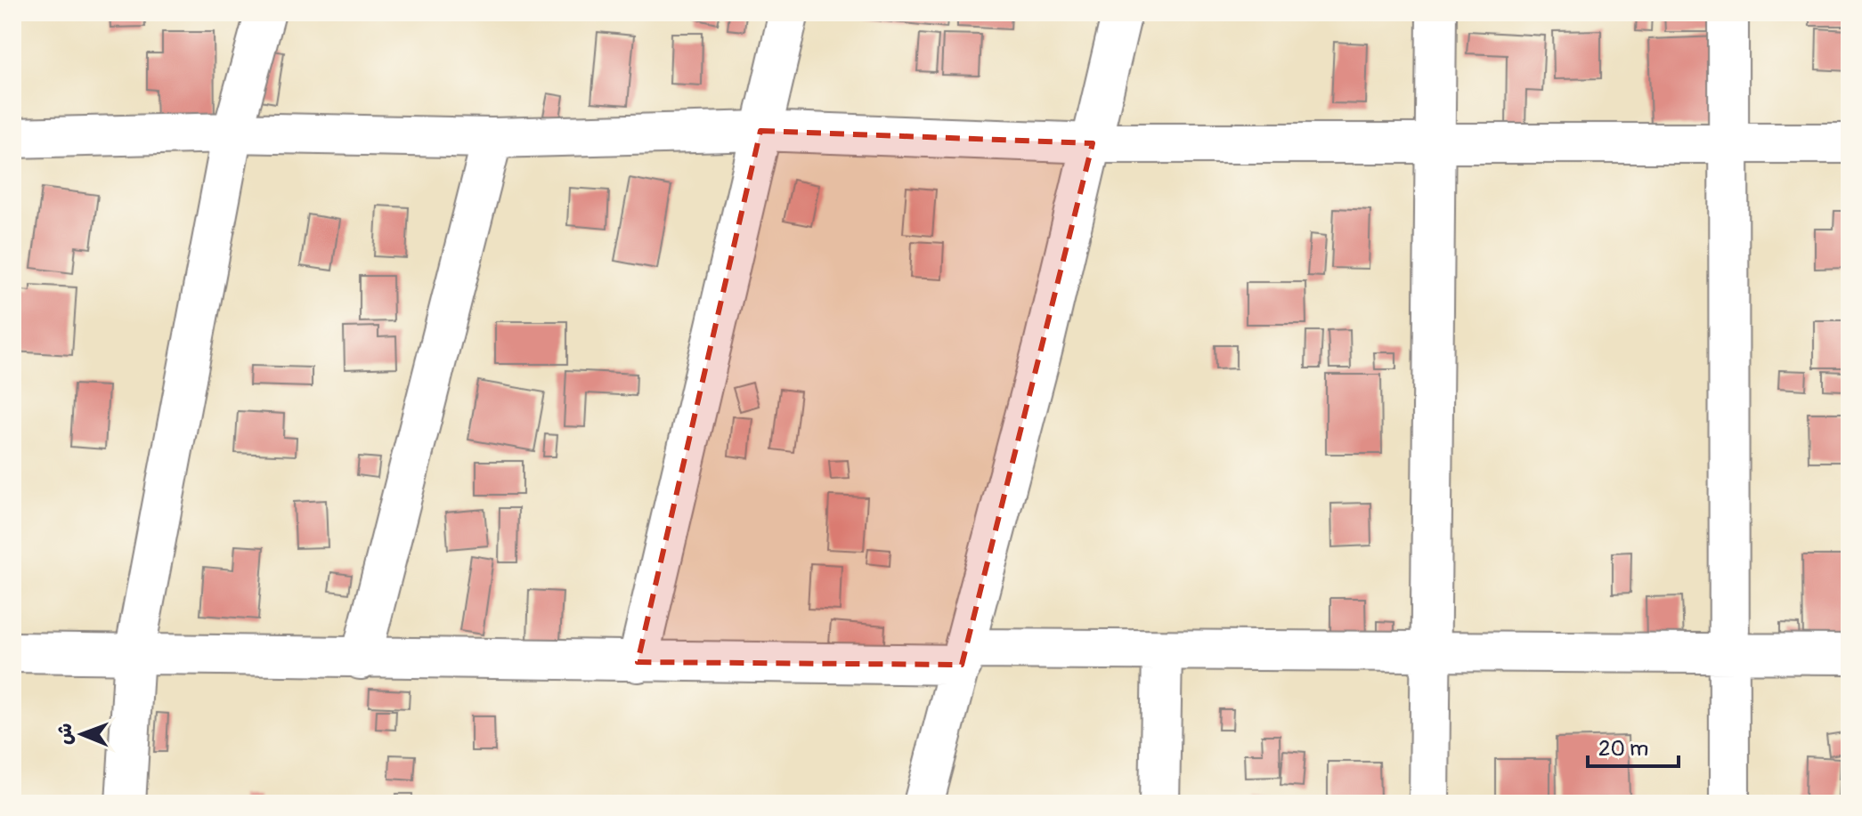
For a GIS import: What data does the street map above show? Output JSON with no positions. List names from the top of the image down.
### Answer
{
  "scale_bar": "20 m",
  "north": "left"
}
